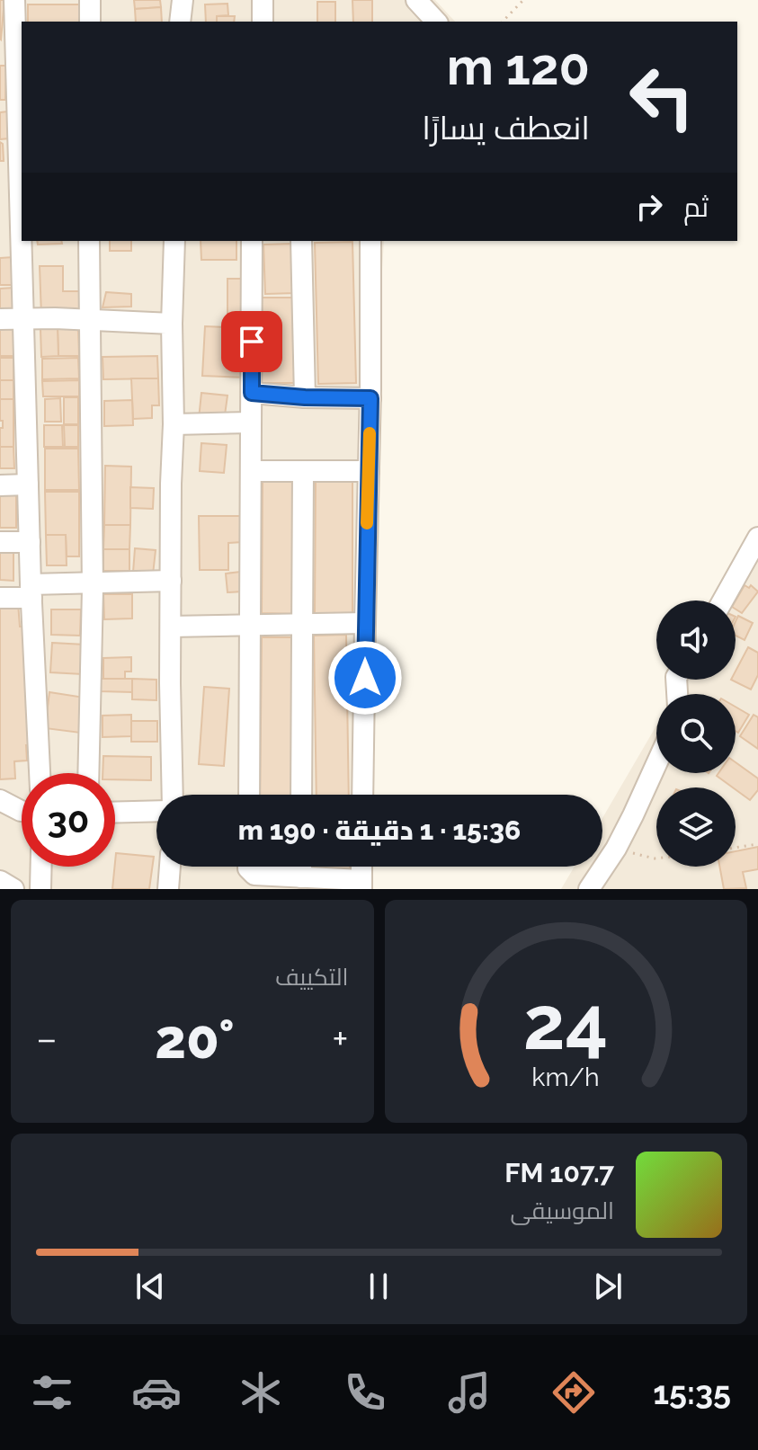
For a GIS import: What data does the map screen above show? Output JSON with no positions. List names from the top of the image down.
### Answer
{
  "page": {
    "turn": ["120 m", "انعطف يسارًا"],
    "then": "ثم",
    "limit": "30",
    "trip": "15:36 · 1 دقيقة · 190 m",
    "tile": "التكييف",
    "heat": ["−", "20°", "+"],
    "song": ["107.7 FM", "الموسيقى"],
    "tabs": "15:35",
    "gauge": ["24", "km/h"]
  }
}
